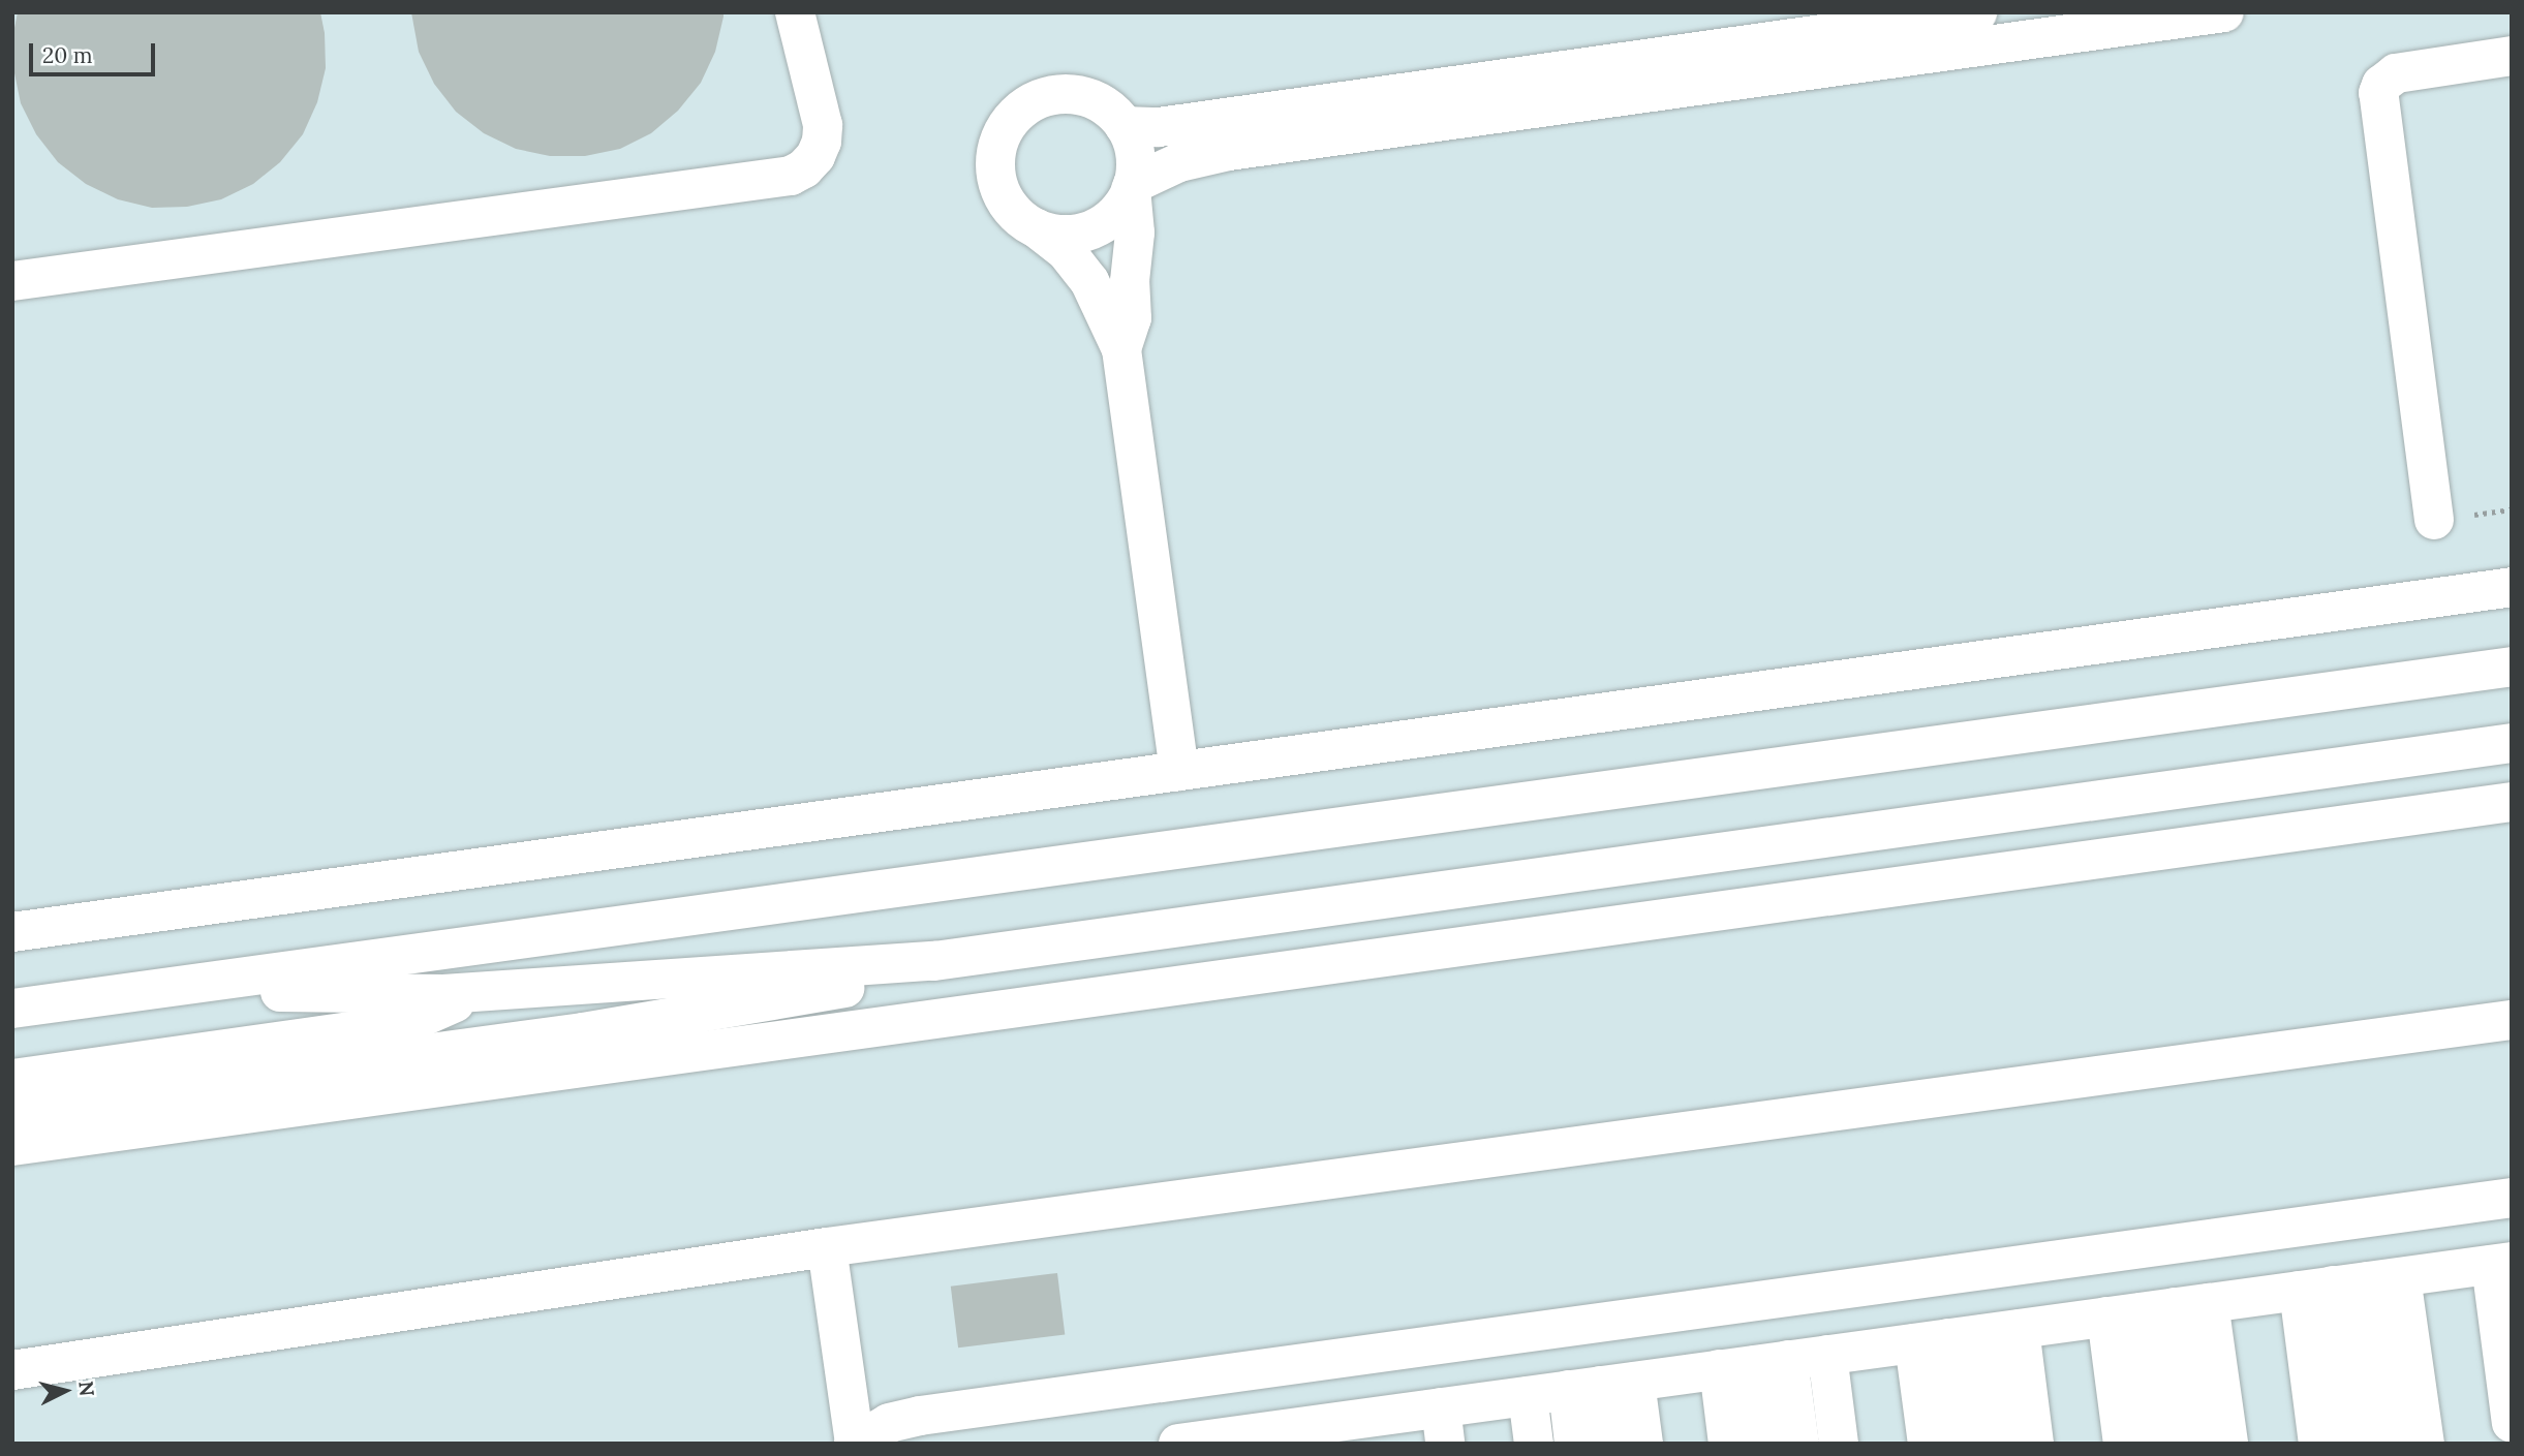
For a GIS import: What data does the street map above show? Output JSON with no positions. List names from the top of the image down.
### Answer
{
  "scale_bar": "20 m",
  "north": "right"
}
